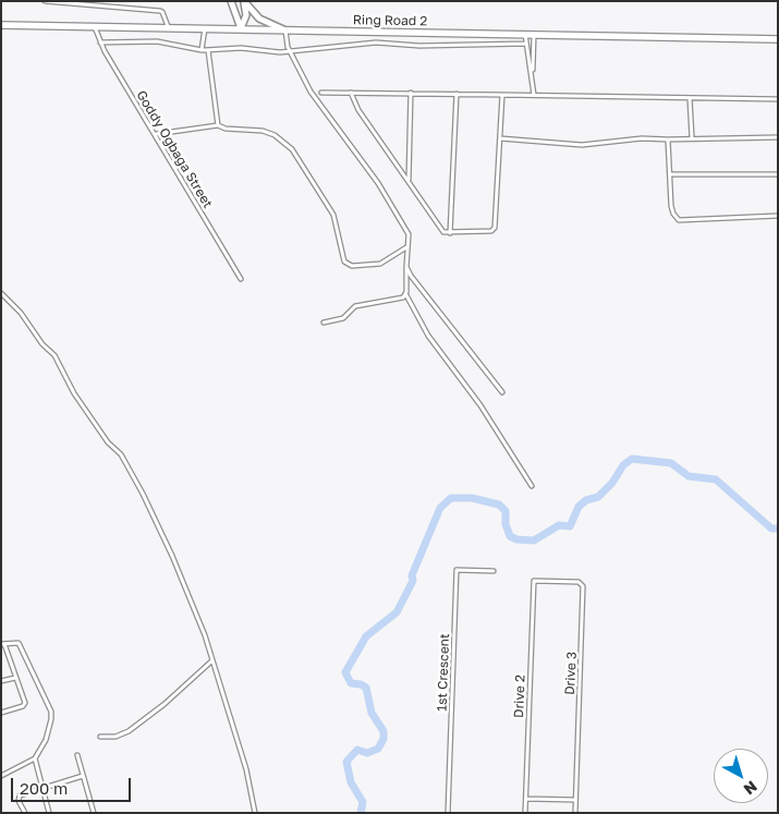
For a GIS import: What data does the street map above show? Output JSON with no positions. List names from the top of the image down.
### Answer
{
  "streets": {
    "main road": ["Ring Road 2"],
    "street": [
      "Goddy Ogbaga Street",
      "1st Crescent",
      "Drive 3",
      "Drive 2"
    ]
  },
  "crossings": [
    ["Ring Road 2", "Goddy Ogbaga Street"],
    ["Drive 3", "Drive 2"]
  ],
  "scale_bar": "200 m",
  "north": "bottom right"
}
